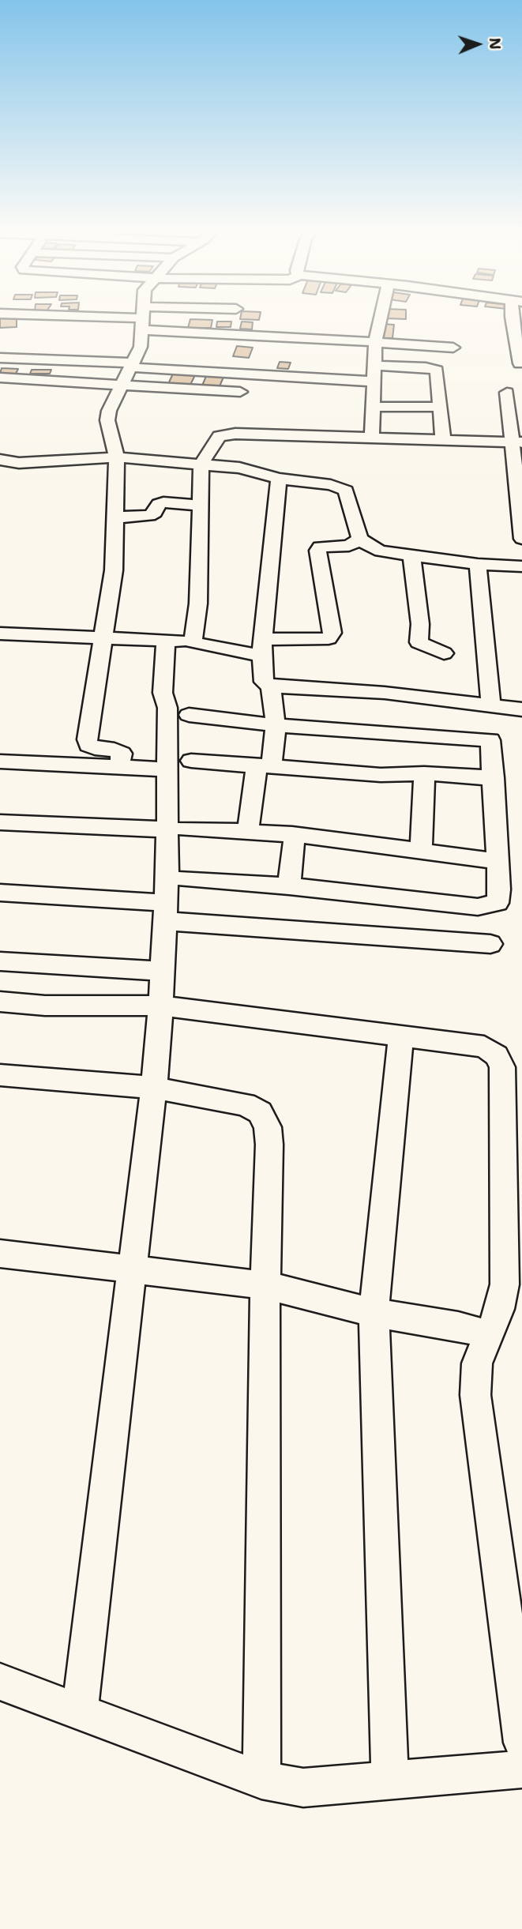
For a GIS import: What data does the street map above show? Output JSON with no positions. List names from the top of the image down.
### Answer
{
  "north": "right"
}
